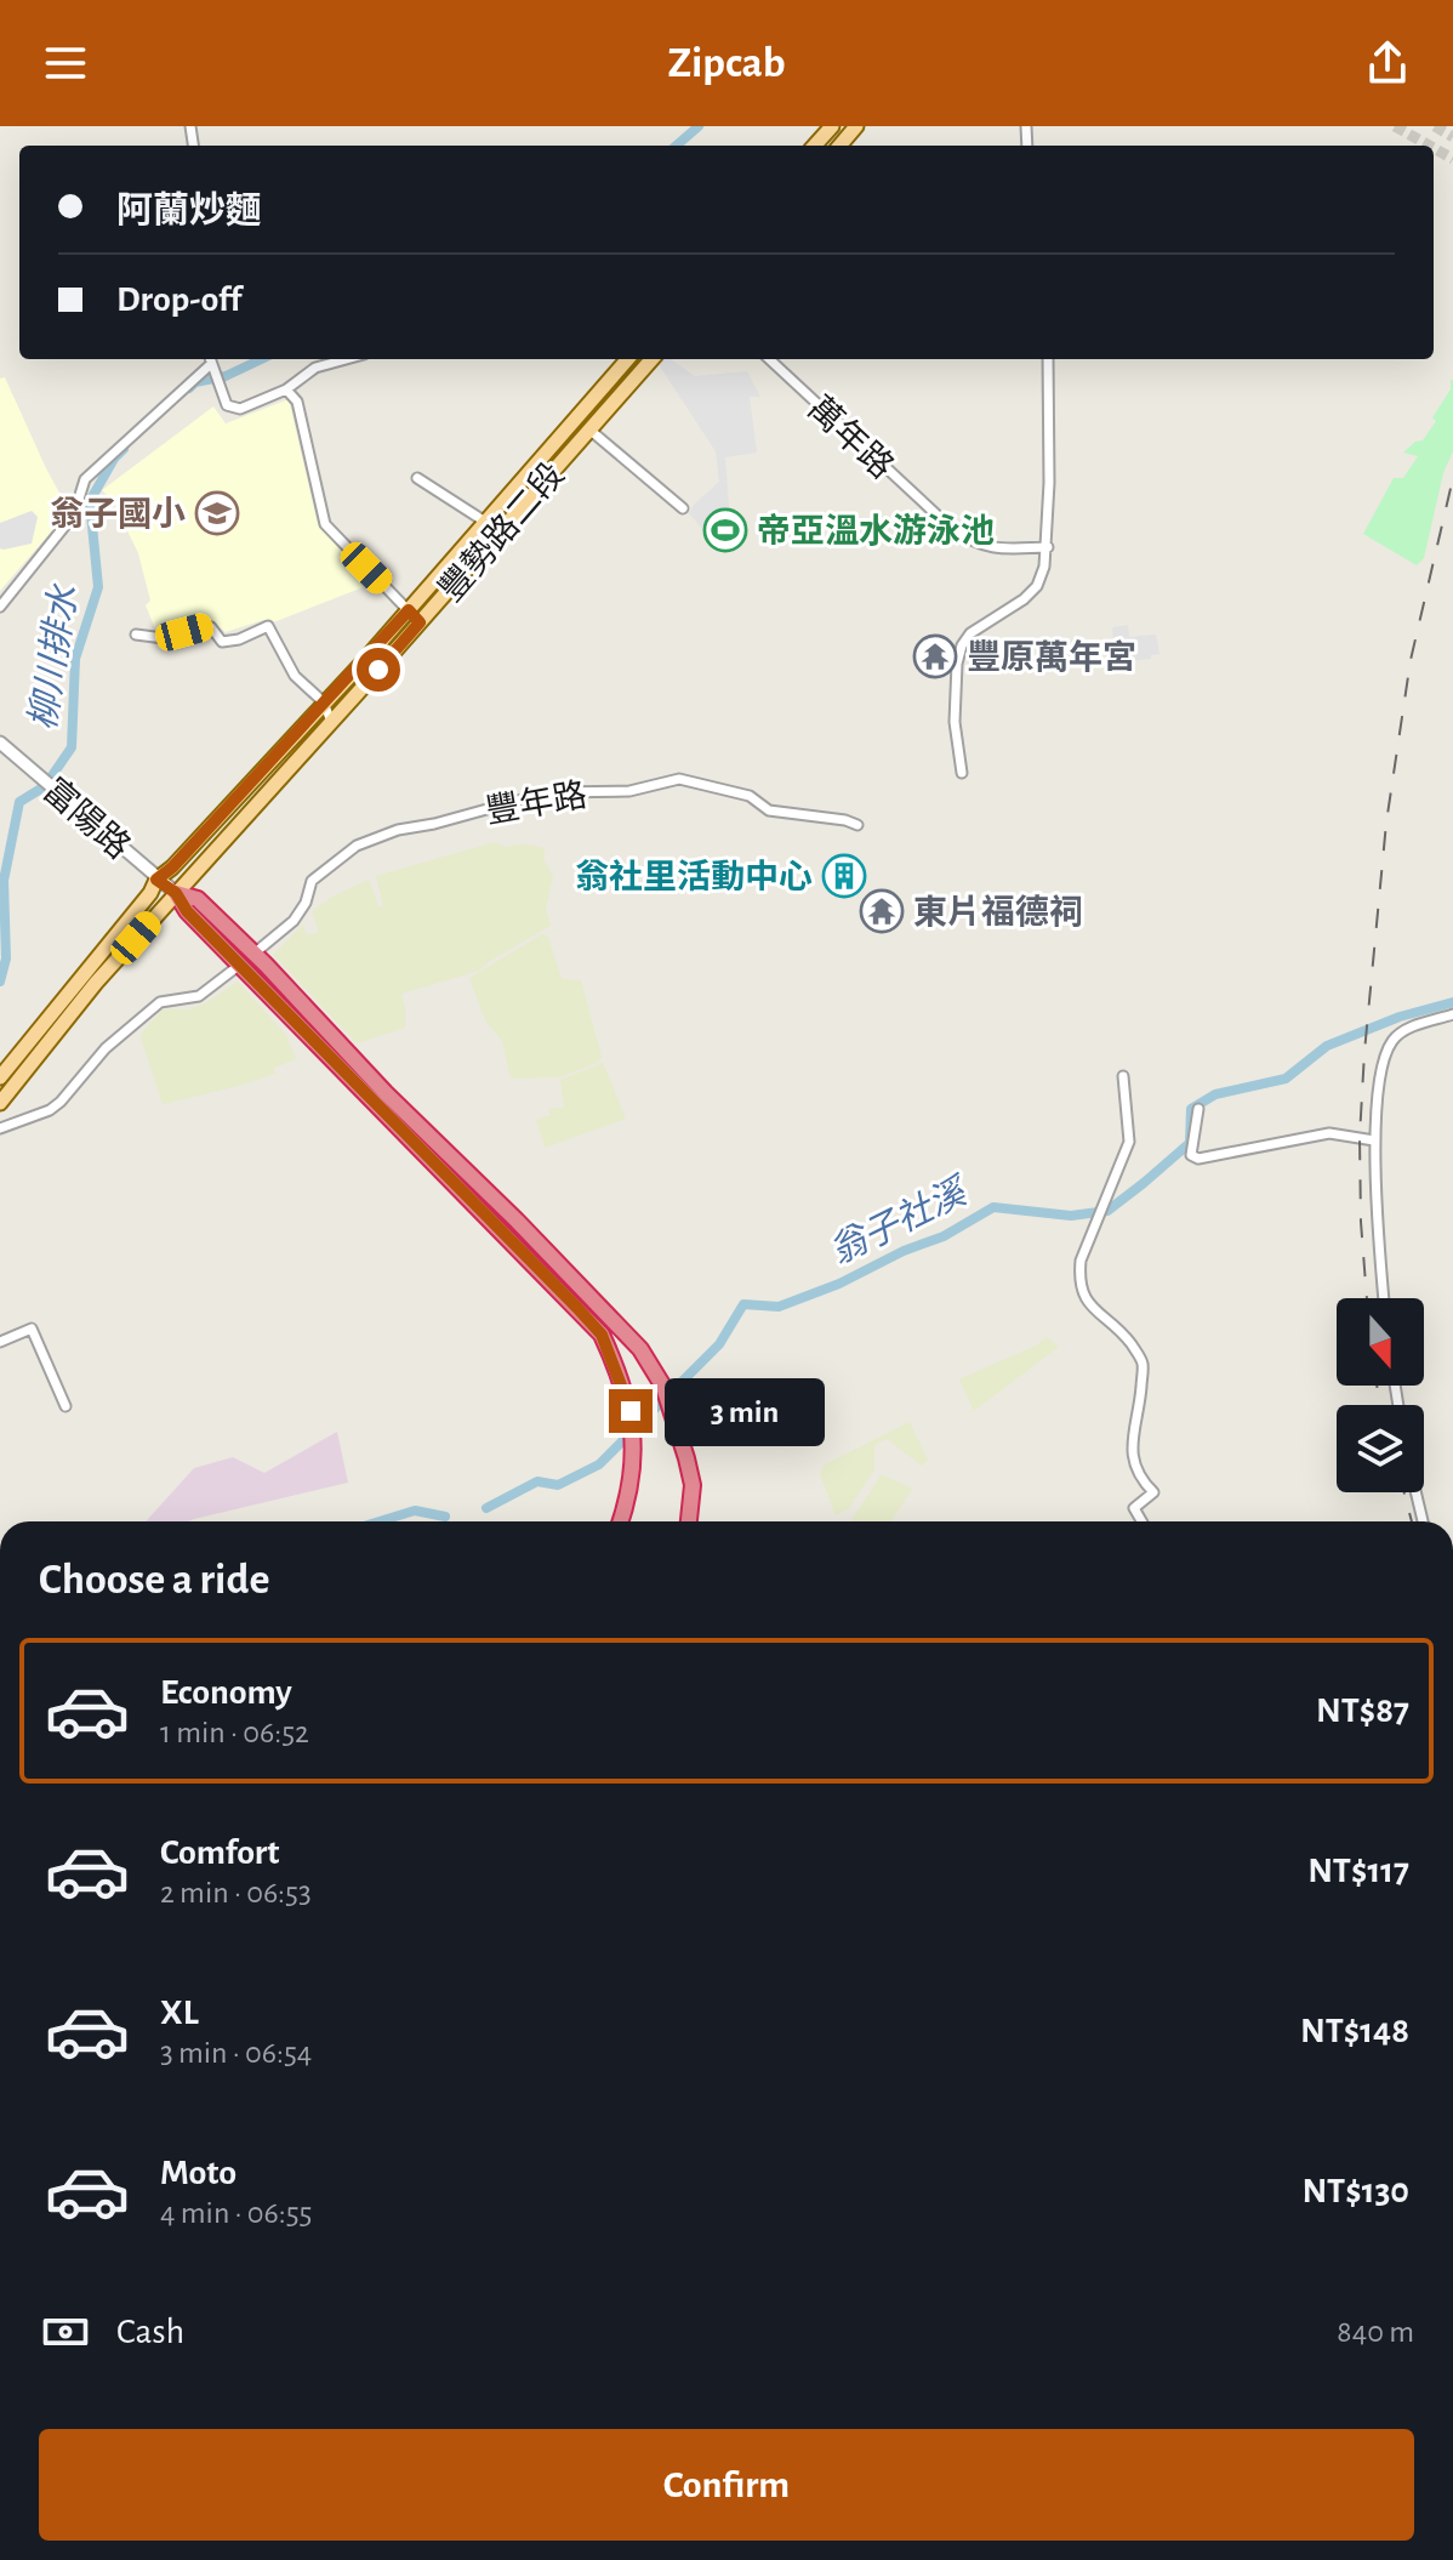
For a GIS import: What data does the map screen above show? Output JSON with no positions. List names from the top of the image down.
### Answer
{
  "streets": {
    "main road": ["豐勢路二段"],
    "street": ["萬年路", "豐年路", "富陽路"]
  },
  "crossings": [
    ["豐勢路二段", "富陽路"]
  ],
  "water": ["柳川排水", "翁子社溪"],
  "places": {
    "school or university": ["翁子國小"],
    "sports": ["帝亞溫水游泳池"],
    "temple": ["豐原萬年宮", "東片福德祠"],
    "building": ["翁社里活動中心"]
  },
  "north": "bottom",
  "page": {
    "header": "Zipcab",
    "banner": ["阿蘭炒麵", "Drop-off"],
    "bubble": "3 min",
    "heading": "Choose a ride",
    "list": [
      {
        "name": "Economy",
        "note": "1 min · 06:52",
        "value": "NT$87"
      },
      {
        "name": "Comfort",
        "note": "2 min · 06:53",
        "value": "NT$117"
      },
      {
        "name": "XL",
        "note": "3 min · 06:54",
        "value": "NT$148"
      },
      {
        "name": "Moto",
        "note": "4 min · 06:55",
        "value": "NT$130"
      }
    ],
    "pay": ["Cash", "840 m"],
    "buttons": "Confirm"
  }
}
